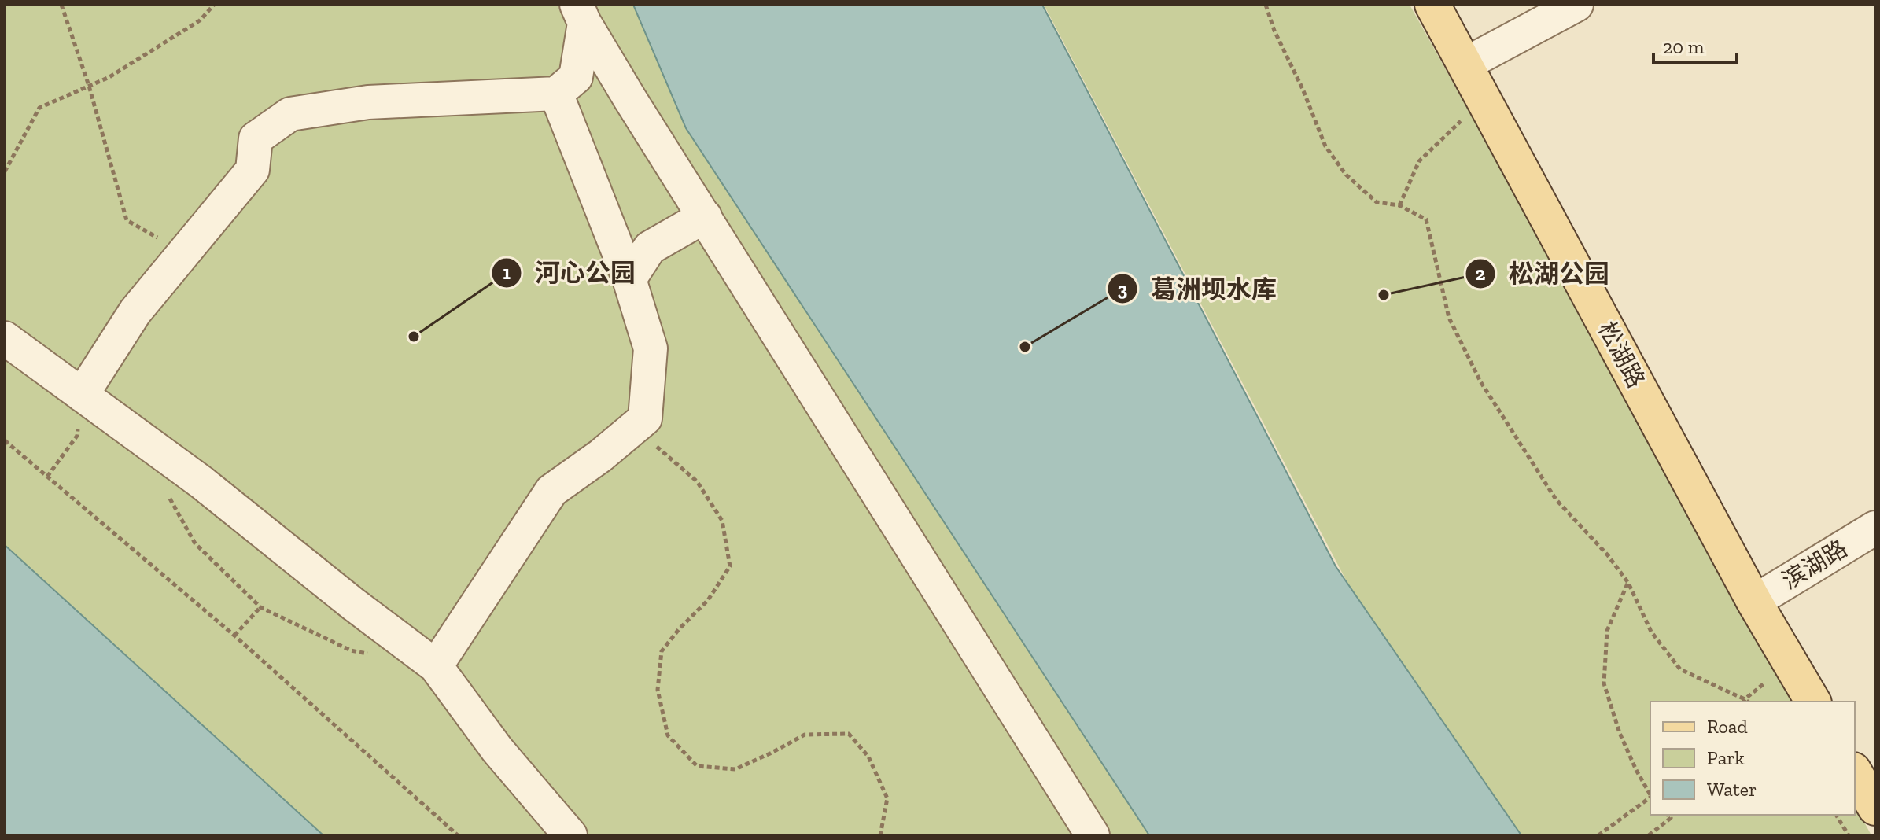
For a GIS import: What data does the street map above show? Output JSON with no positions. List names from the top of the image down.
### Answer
{
  "streets": {
    "main road": ["松湖路"],
    "street": ["滨湖路"]
  },
  "crossings": [
    ["松湖路", "滨湖路"]
  ],
  "places": ["松湖公园", "河心公园", "葛洲坝水库"],
  "legend": ["Road", "Park", "Water"],
  "scale_bar": "20 m"
}
